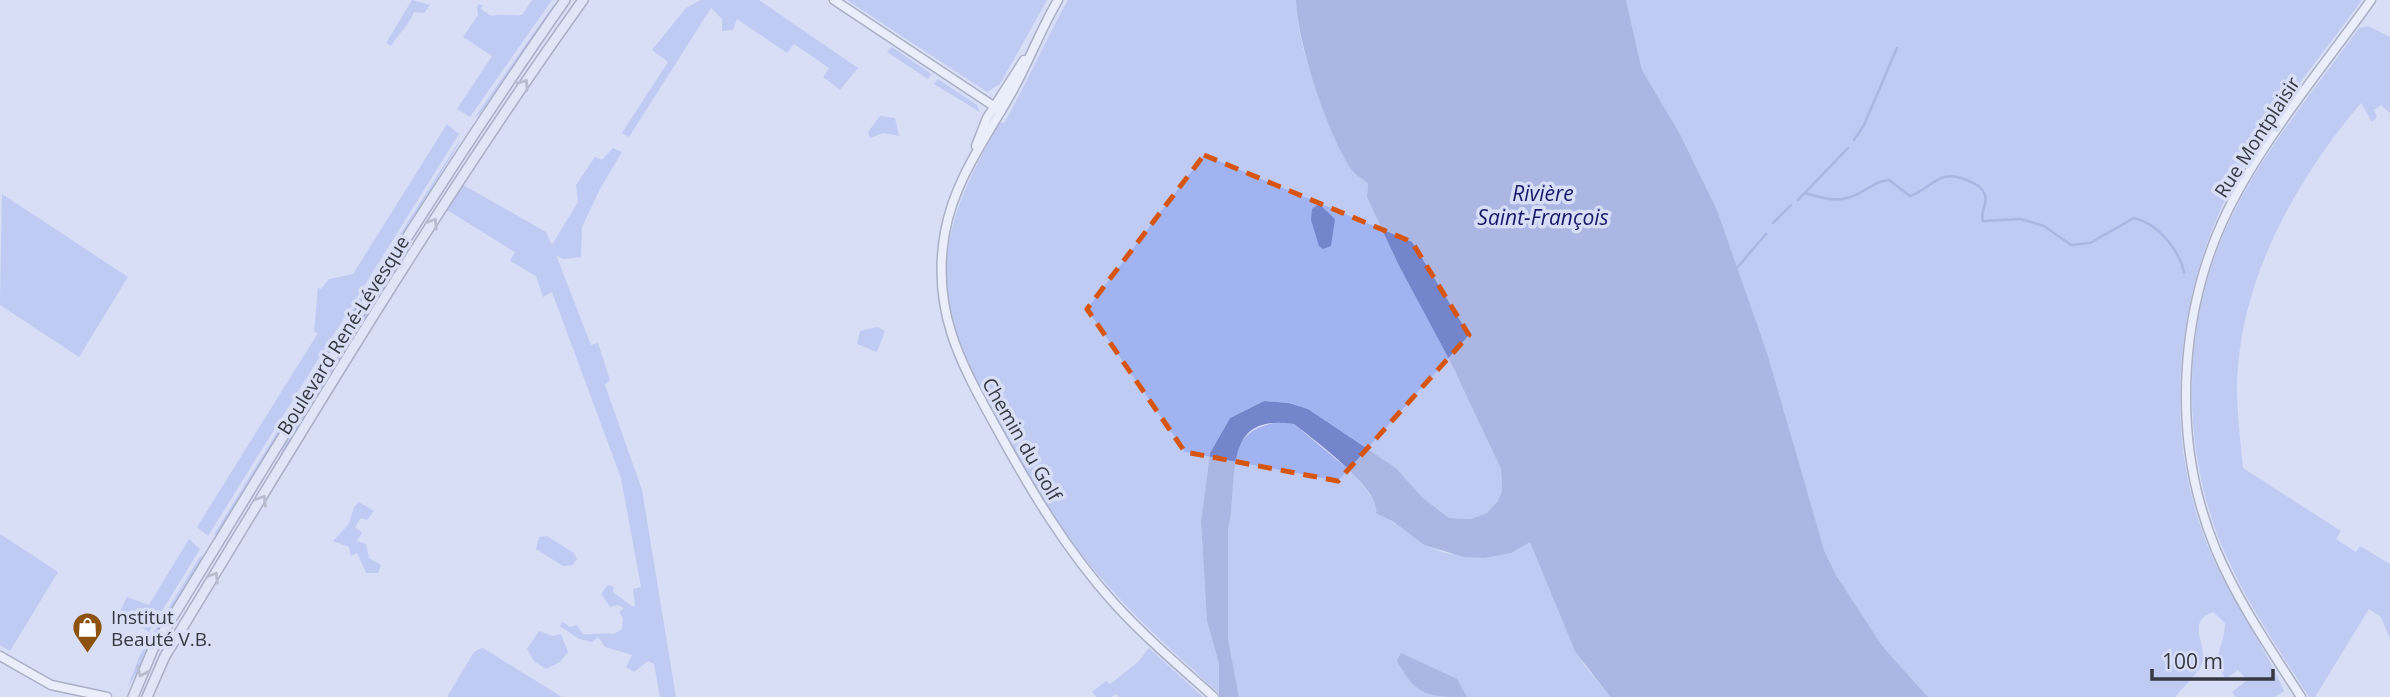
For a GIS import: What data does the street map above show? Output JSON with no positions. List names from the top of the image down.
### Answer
{
  "streets": {
    "main road": ["Boulevard René-Lévesque"],
    "street": ["Rue Montplaisir", "Chemin du Golf"]
  },
  "water": ["Rivière Saint-François"],
  "places": {
    "shop": ["Institut Beauté V.B."]
  },
  "scale_bar": "100 m"
}
